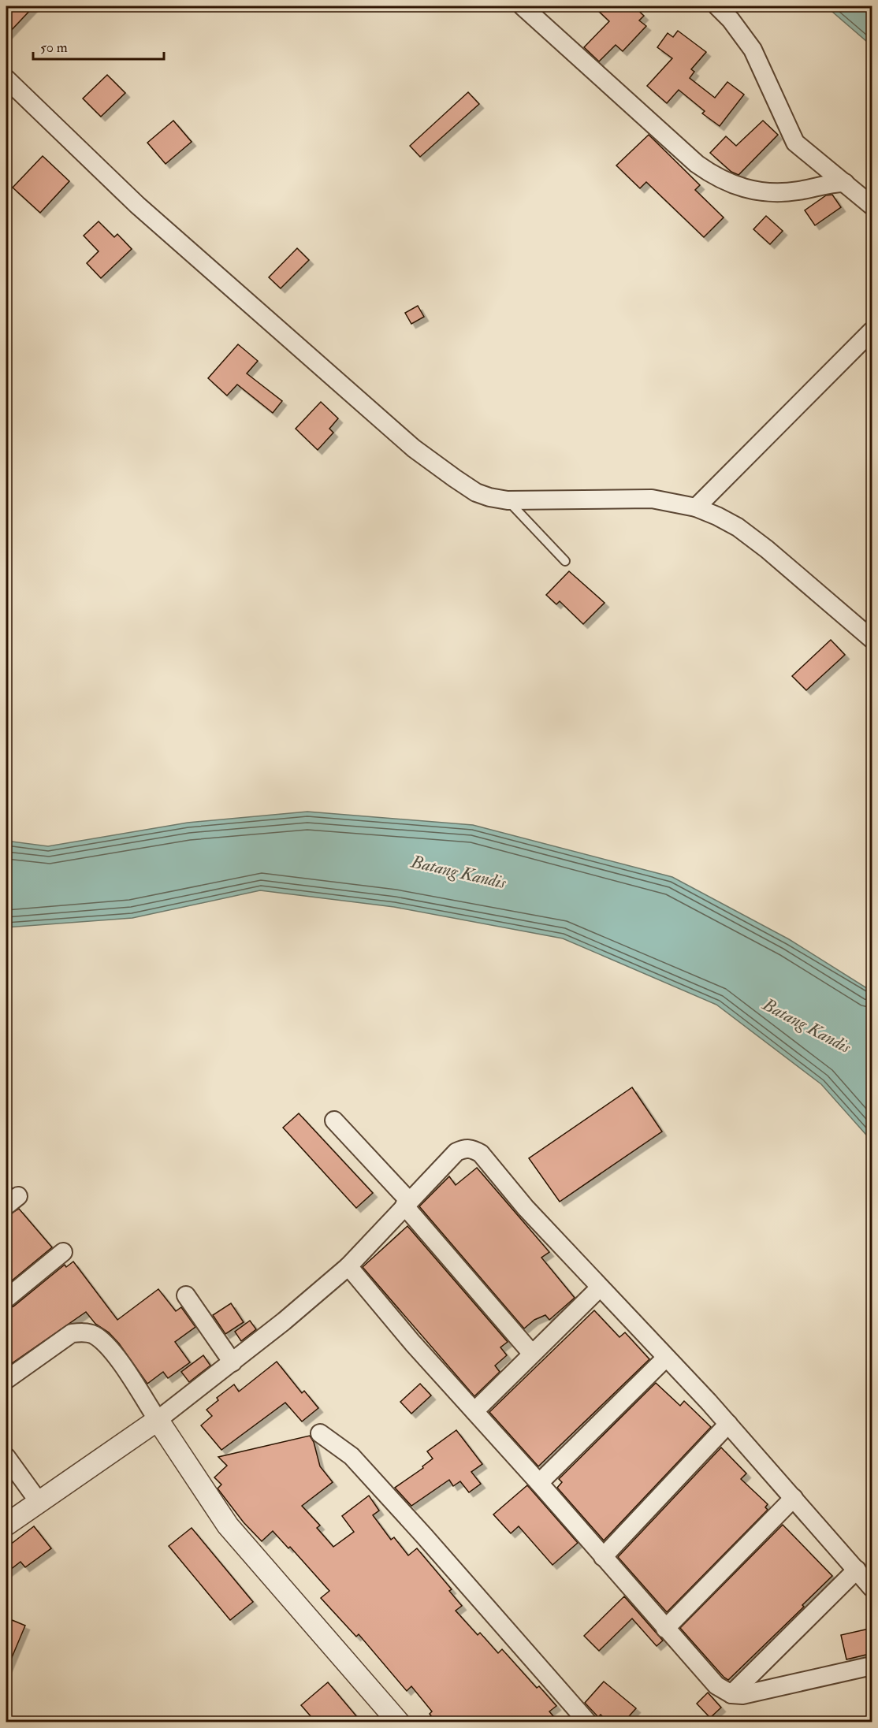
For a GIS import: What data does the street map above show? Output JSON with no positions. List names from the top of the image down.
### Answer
{
  "water": ["Batang Kandis"],
  "scale_bar": "50 m"
}
